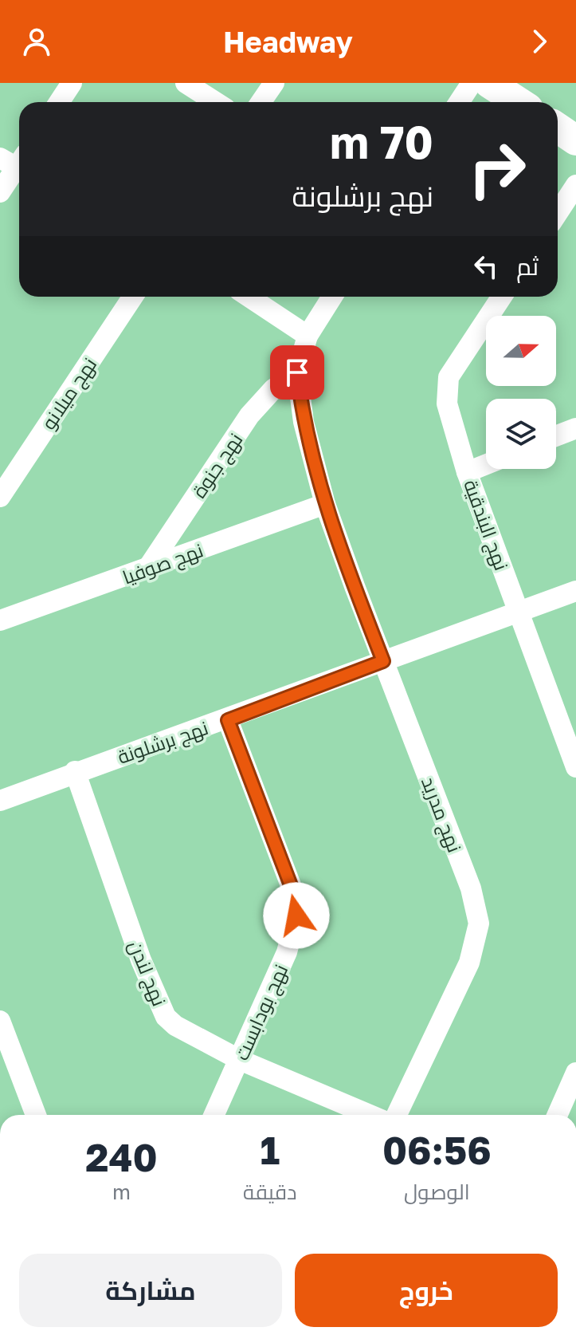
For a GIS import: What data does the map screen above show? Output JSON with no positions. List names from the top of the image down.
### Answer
{
  "streets": {
    "street": [
      "نهج ميلانو",
      "نهج جنوة",
      "نهج البندقية",
      "نهج صوفيا",
      "نهج برشلونة",
      "نهج مدريد",
      "نهج لندن",
      "نهج بودابست"
    ]
  },
  "crossings": [
    ["نهج جنوة", "نهج صوفيا"],
    ["نهج جنوة", "نهج مدريد"],
    ["نهج البندقية", "نهج برشلونة"],
    ["نهج صوفيا", "نهج مدريد"],
    ["نهج برشلونة", "نهج مدريد"],
    ["نهج برشلونة", "نهج لندن"],
    ["نهج برشلونة", "نهج بودابست"],
    ["نهج لندن", "نهج بودابست"]
  ],
  "north": "right",
  "page": {
    "header": "Headway",
    "turn": ["70 m", "نهج برشلونة"],
    "then": "ثم",
    "eta": [
      "06:56",
      "الوصول",
      "1",
      "دقيقة",
      "240",
      "m"
    ],
    "buttons": ["خروج", "مشاركة"]
  }
}
